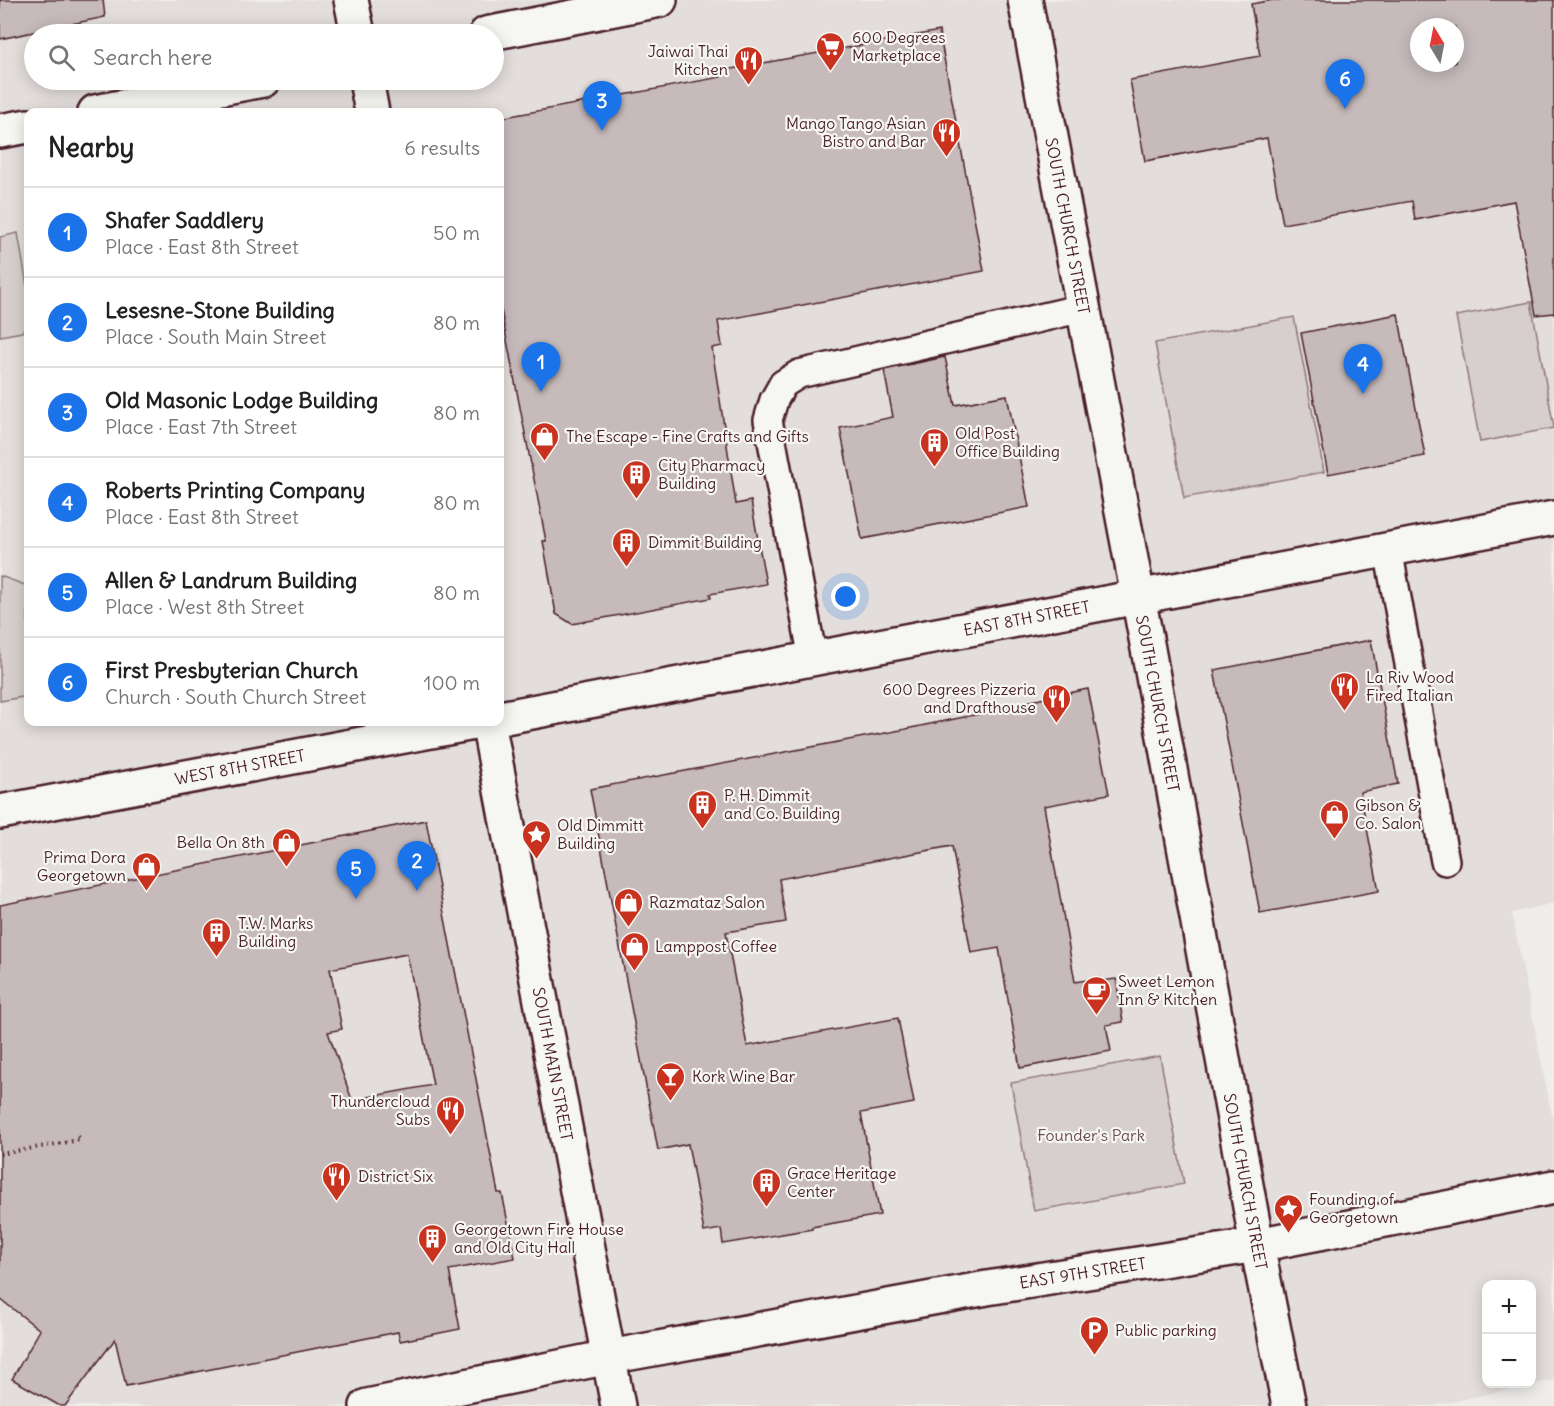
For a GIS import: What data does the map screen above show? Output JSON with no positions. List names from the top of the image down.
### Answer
{
  "streets": {
    "street": [
      "SOUTH CHURCH STREET",
      "EAST 8TH STREET",
      "WEST 8TH STREET",
      "SOUTH MAIN STREET",
      "EAST 9TH STREET"
    ]
  },
  "crossings": [
    ["SOUTH CHURCH STREET", "EAST 8TH STREET"],
    ["SOUTH CHURCH STREET", "EAST 9TH STREET"],
    ["SOUTH MAIN STREET", "EAST 9TH STREET"]
  ],
  "parks": ["Founder's Park"],
  "places": {
    "supermarket": ["600 Degrees Marketplace"],
    "restaurant": [
      "Jaiwai Thai Kitchen",
      "Mango Tango Asian Bistro and Bar",
      "La Riv Wood Fired Italian",
      "600 Degrees Pizzeria and Drafthouse",
      "Thundercloud Subs",
      "District Six"
    ],
    "shop": [
      "The Escape - Fine Crafts and Gifts",
      "Gibson & Co. Salon",
      "Bella On 8th",
      "Prima Dora Georgetown",
      "Razmataz Salon",
      "Lamppost Coffee"
    ],
    "building": [
      "Old Post Office Building",
      "City Pharmacy Building",
      "Dimmit Building",
      "P. H. Dimmit and Co. Building",
      "T.W. Marks Building",
      "Grace Heritage Center",
      "Georgetown Fire House and Old City Hall"
    ],
    "place": ["Old Dimmitt Building", "Founding of Georgetown"],
    "cafe": ["Sweet Lemon Inn & Kitchen"],
    "bar": ["Kork Wine Bar"],
    "parking": ["Public parking"]
  },
  "north": "top",
  "page": {
    "search": "Search here",
    "pins": [
      "6",
      "3",
      "1",
      "4",
      "2",
      "5"
    ],
    "heading": ["Nearby", "6 results"],
    "list": [
      {
        "mark": "1",
        "name": "Shafer Saddlery",
        "note": "Place · East 8th Street",
        "value": "50 m"
      },
      {
        "mark": "2",
        "name": "Lesesne-Stone Building",
        "note": "Place · South Main Street",
        "value": "80 m"
      },
      {
        "mark": "3",
        "name": "Old Masonic Lodge Building",
        "note": "Place · East 7th Street",
        "value": "80 m"
      },
      {
        "mark": "4",
        "name": "Roberts Printing Company",
        "note": "Place · East 8th Street",
        "value": "80 m"
      },
      {
        "mark": "5",
        "name": "Allen & Landrum Building",
        "note": "Place · West 8th Street",
        "value": "80 m"
      },
      {
        "mark": "6",
        "name": "First Presbyterian Church",
        "note": "Church · South Church Street",
        "value": "100 m"
      }
    ],
    "map_buttons": ["+", "−"]
  }
}
